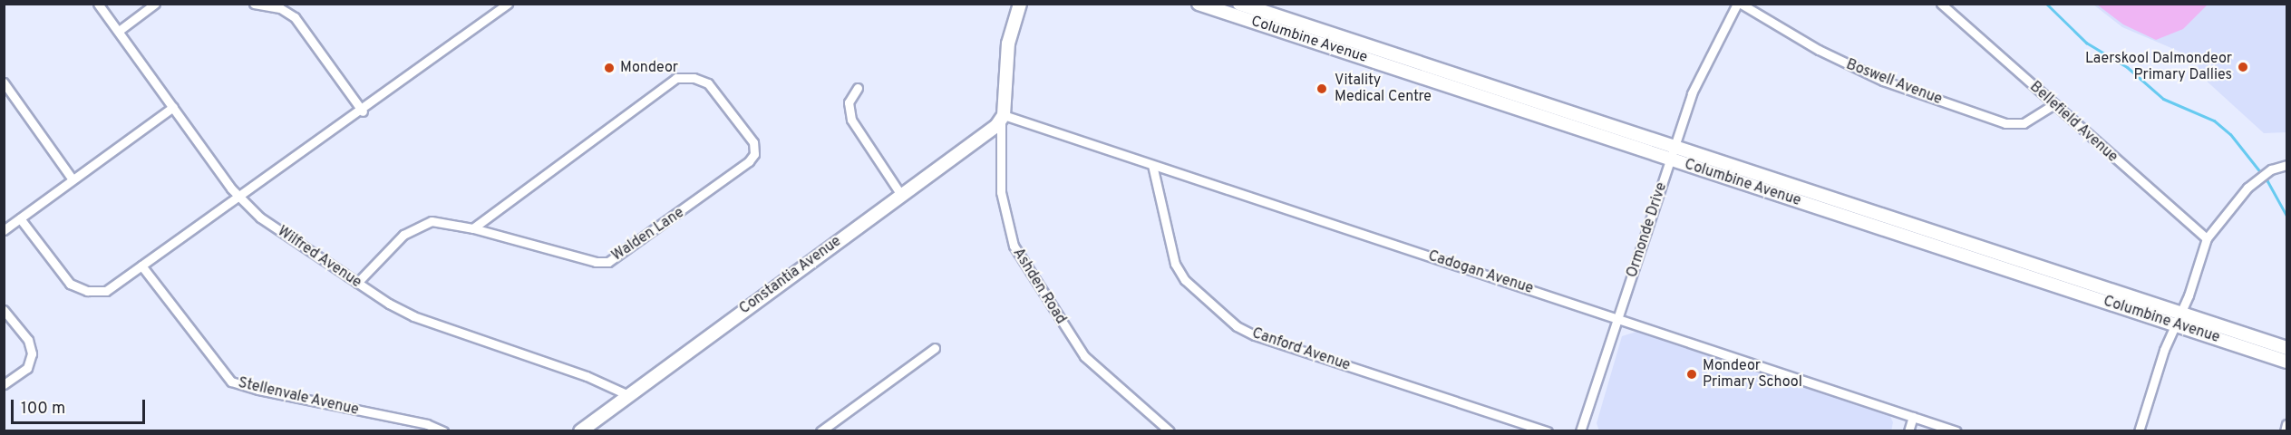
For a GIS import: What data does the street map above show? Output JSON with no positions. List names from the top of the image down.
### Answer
{
  "streets": {
    "main road": ["Columbine Avenue", "Constantia Avenue", "Ashden Road"],
    "street": [
      "Boswell Avenue",
      "Bellefield Avenue",
      "Ormonde Drive",
      "Walden Lane",
      "Wilfred Avenue",
      "Cadogan Avenue",
      "Canford Avenue",
      "Stellenvale Avenue"
    ]
  },
  "crossings": [
    ["Columbine Avenue", "Ormonde Drive"],
    ["Boswell Avenue", "Bellefield Avenue"],
    ["Boswell Avenue", "Ormonde Drive"],
    ["Ormonde Drive", "Cadogan Avenue"],
    ["Walden Lane", "Wilfred Avenue"],
    ["Wilfred Avenue", "Constantia Avenue"],
    ["Cadogan Avenue", "Constantia Avenue"],
    ["Cadogan Avenue", "Ashden Road"],
    ["Cadogan Avenue", "Canford Avenue"],
    ["Constantia Avenue", "Ashden Road"]
  ],
  "places": [
    "Laerskool Dalmondeor Primary Dallies",
    "Mondeor",
    "Vitality Medical Centre",
    "Mondeor Primary School"
  ],
  "scale_bar": "100 m"
}
